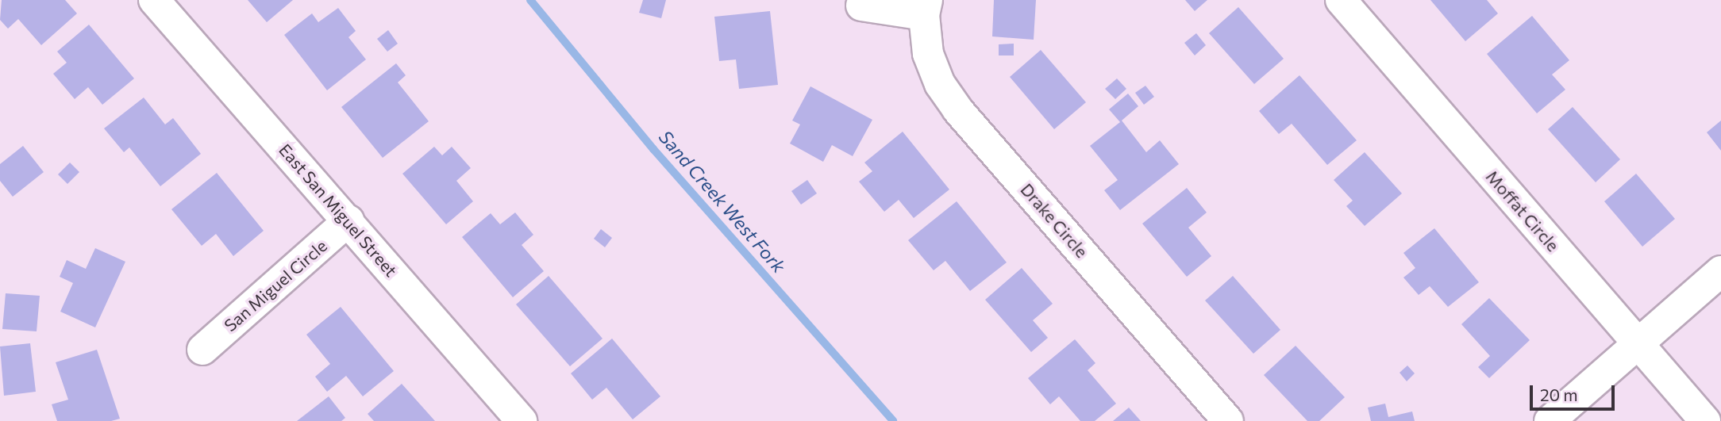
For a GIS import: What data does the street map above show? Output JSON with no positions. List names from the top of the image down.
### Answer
{
  "streets": {
    "street": [
      "East San Miguel Street",
      "Moffat Circle",
      "Drake Circle",
      "San Miguel Circle"
    ]
  },
  "crossings": [
    ["East San Miguel Street", "San Miguel Circle"]
  ],
  "water": ["Sand Creek West Fork"],
  "scale_bar": "20 m"
}
